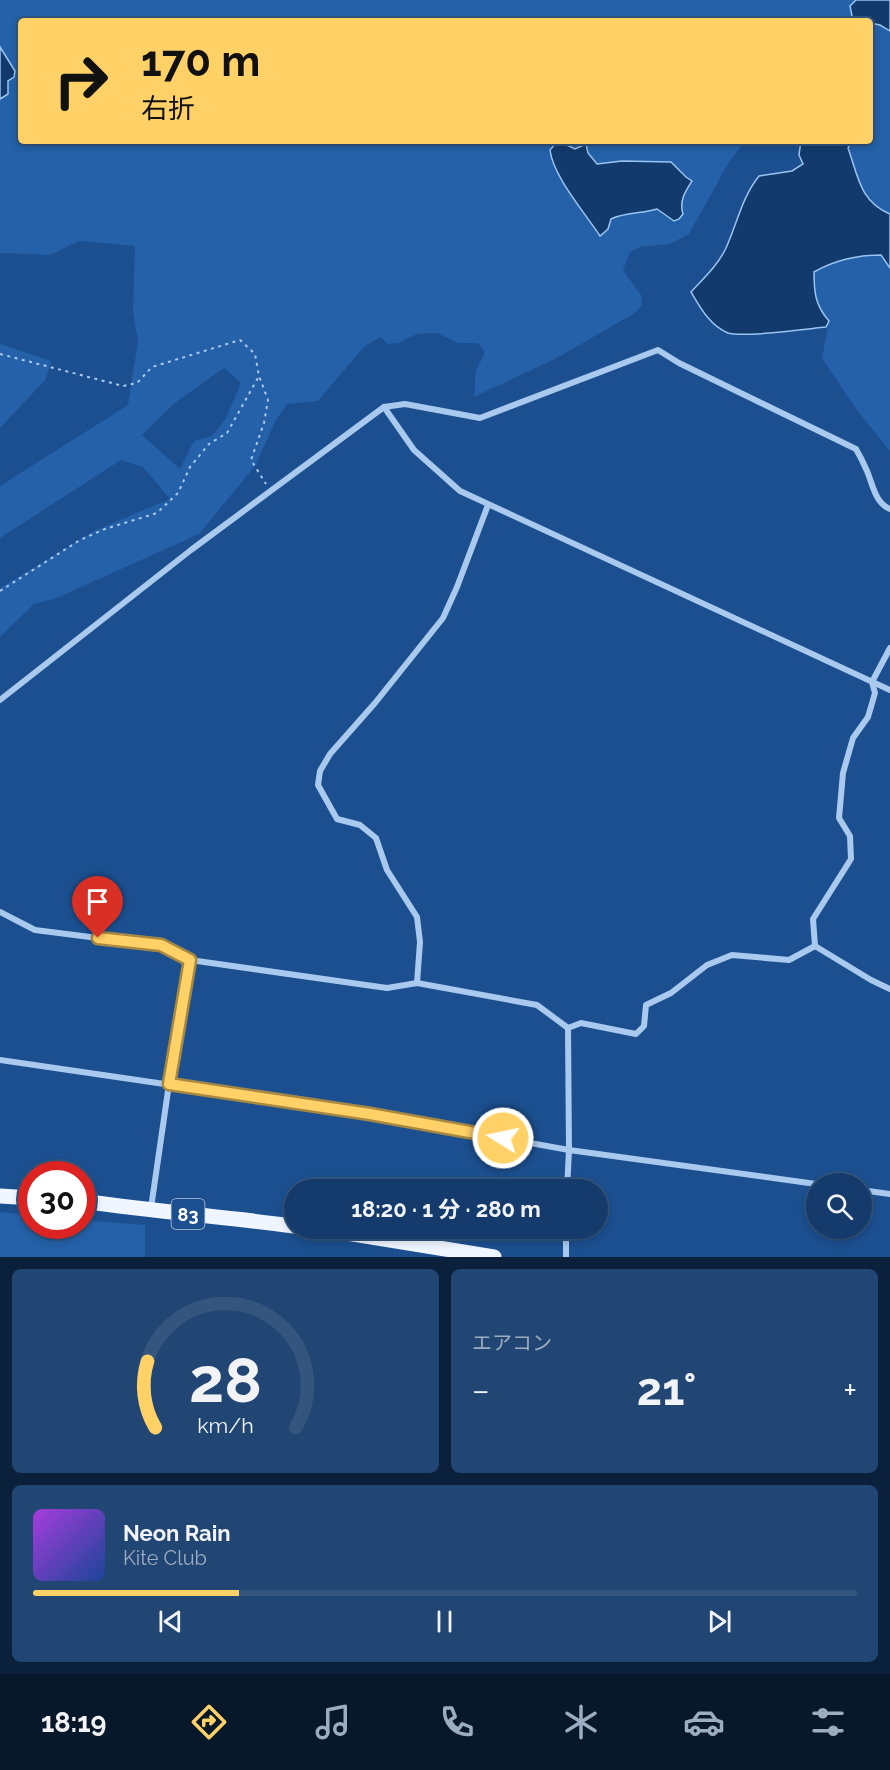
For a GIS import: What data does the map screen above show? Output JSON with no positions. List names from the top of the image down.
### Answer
{
  "streets": {
    "main road": ["83"]
  },
  "page": {
    "turn": ["170 m", "右折"],
    "limit": "30",
    "trip": "18:20 · 1 分 · 280 m",
    "tile": "エアコン",
    "heat": ["−", "21°", "+"],
    "song": ["Neon Rain", "Kite Club"],
    "tabs": "18:19",
    "gauge": ["28", "km/h"]
  }
}
